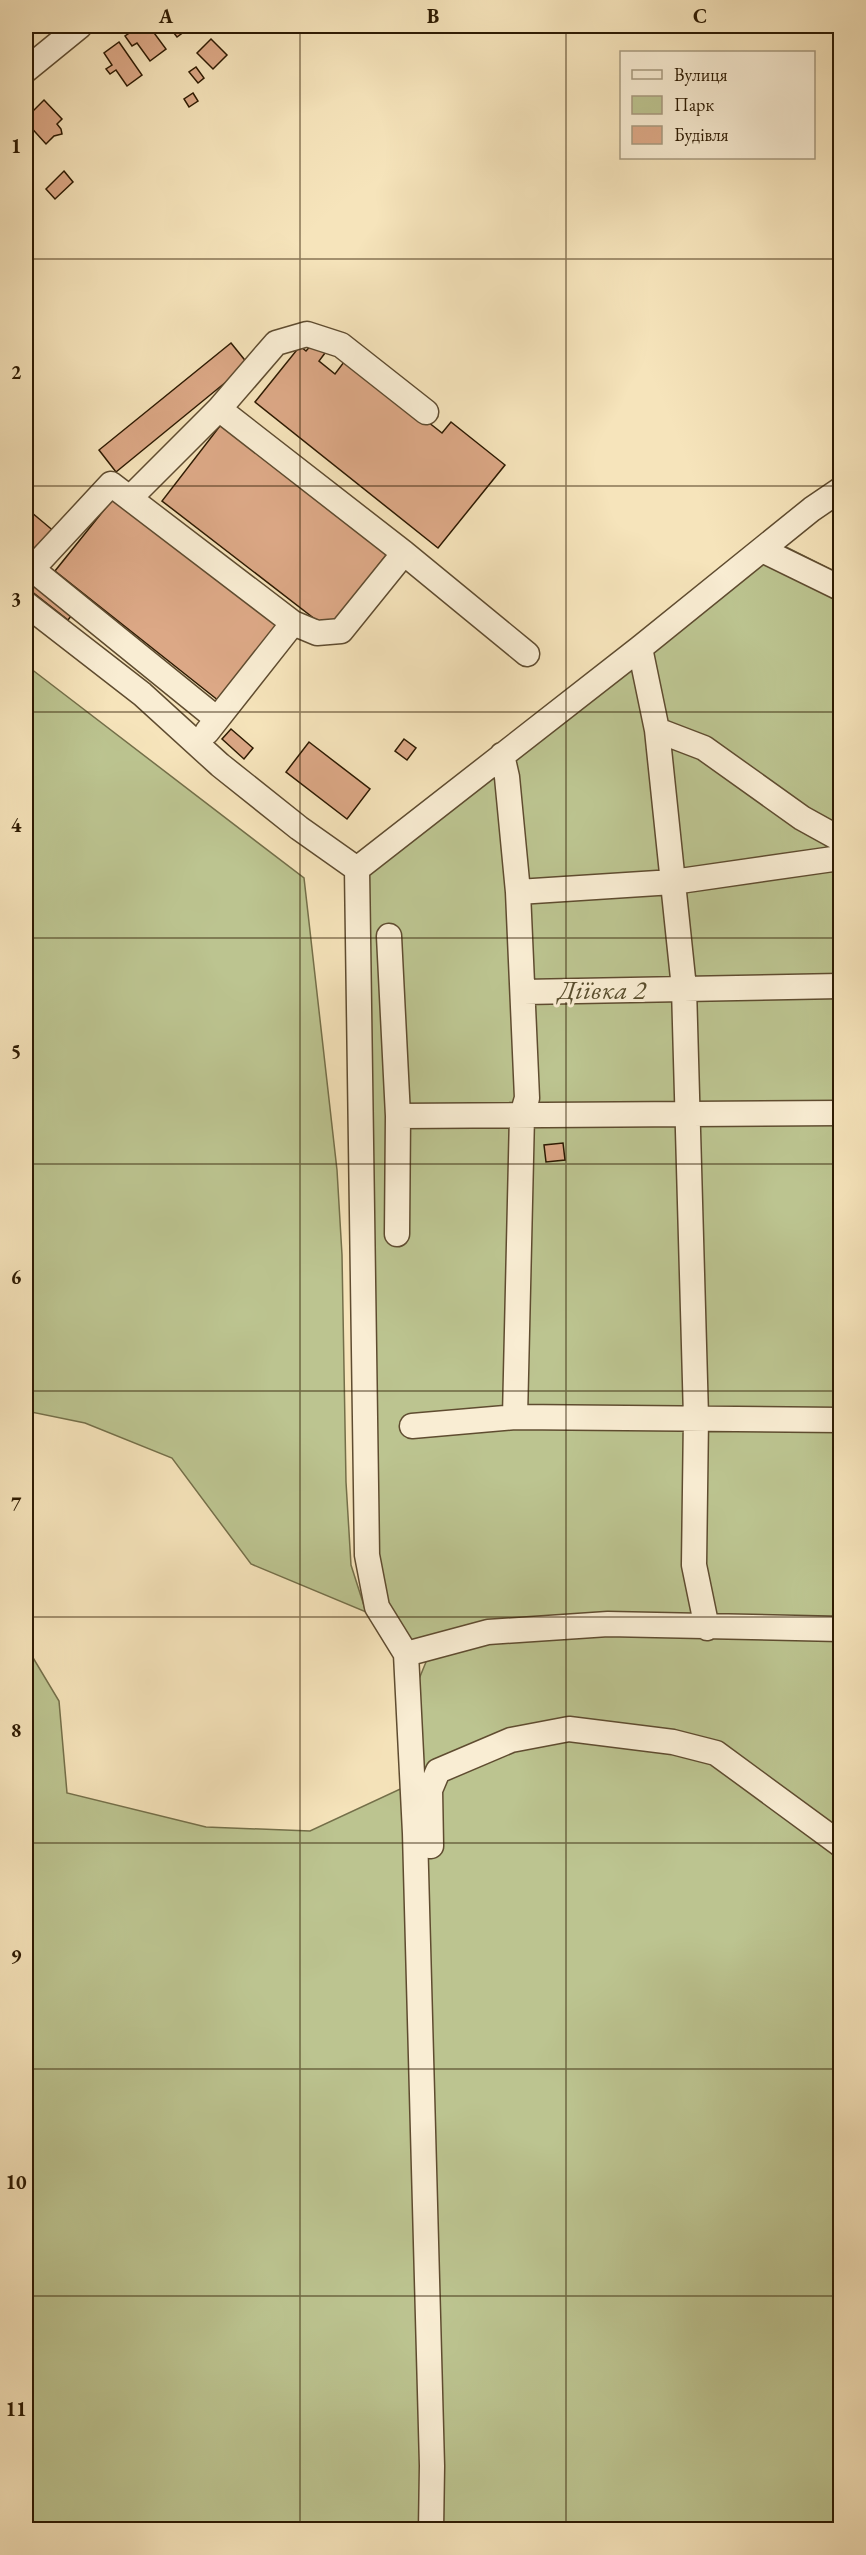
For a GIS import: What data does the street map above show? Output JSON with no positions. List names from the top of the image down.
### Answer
{
  "parks": ["Діївка 2"],
  "legend": ["Вулиця", "Парк", "Будівля"],
  "grid": {
    "columns": ["A", "B", "C"],
    "rows": [
      "1",
      "2",
      "3",
      "4",
      "5",
      "6",
      "7",
      "8",
      "9",
      "10",
      "11"
    ]
  }
}
